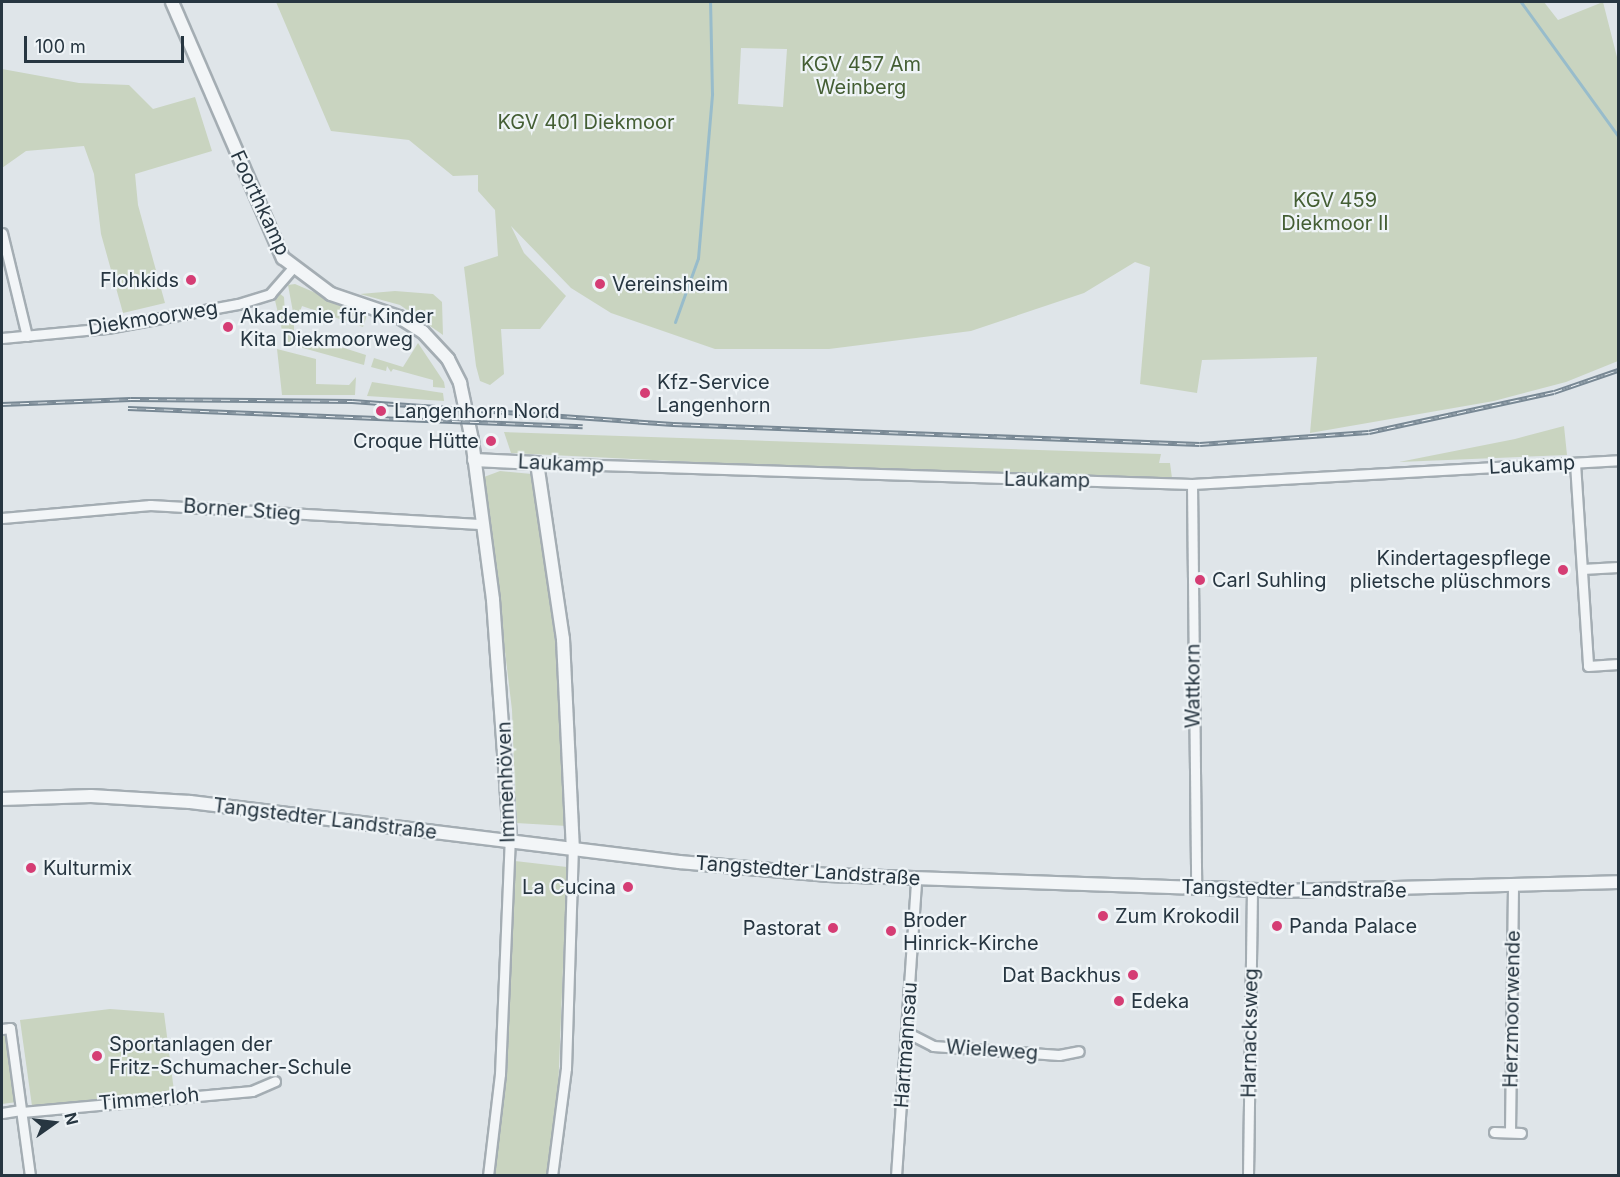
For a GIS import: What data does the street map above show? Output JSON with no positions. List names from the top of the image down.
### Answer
{
  "streets": {
    "street": [
      "Foorthkamp",
      "Diekmoorweg",
      "Laukamp",
      "Borner Stieg",
      "Wattkorn",
      "Immenhöven",
      "Tangstedter Landstraße",
      "Herzmoorwende",
      "Harnacksweg",
      "Hartmannsau",
      "Wieleweg",
      "Timmerloh"
    ]
  },
  "crossings": [
    ["Foorthkamp", "Diekmoorweg"],
    ["Foorthkamp", "Immenhöven"],
    ["Laukamp", "Wattkorn"],
    ["Laukamp", "Immenhöven"],
    ["Borner Stieg", "Immenhöven"],
    ["Wattkorn", "Tangstedter Landstraße"],
    ["Immenhöven", "Tangstedter Landstraße"],
    ["Tangstedter Landstraße", "Herzmoorwende"],
    ["Tangstedter Landstraße", "Harnacksweg"],
    ["Tangstedter Landstraße", "Hartmannsau"],
    ["Hartmannsau", "Wieleweg"]
  ],
  "parks": ["KGV 457 Am Weinberg", "KGV 401 Diekmoor", "KGV 459 Diekmoor II"],
  "places": [
    "Flohkids",
    "Vereinsheim",
    "Akademie für Kinder Kita Diekmoorweg",
    "Kfz-Service Langenhorn",
    "Langenhorn Nord",
    "Croque Hütte",
    "Kindertagespflege plietsche plüschmors",
    "Carl Suhling",
    "Kulturmix",
    "La Cucina",
    "Zum Krokodil",
    "Panda Palace",
    "Pastorat",
    "Broder Hinrick-Kirche",
    "Dat Backhus",
    "Edeka",
    "Sportanlagen der Fritz-Schumacher-Schule"
  ],
  "scale_bar": "100 m",
  "north": "right"
}
